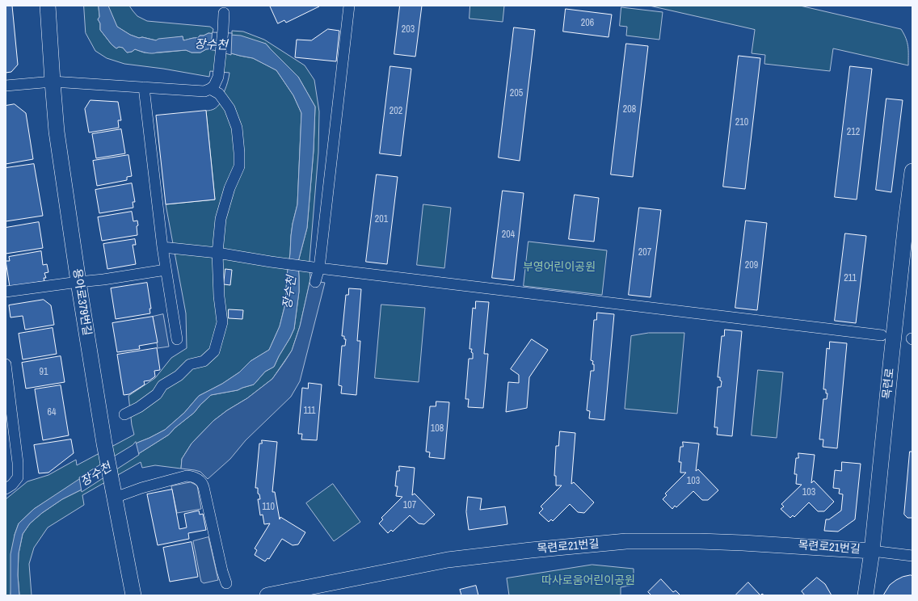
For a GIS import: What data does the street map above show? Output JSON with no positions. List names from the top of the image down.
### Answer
{
  "streets": {
    "street": ["용아로379번길", "목련로", "목련로21번길"]
  },
  "crossings": [
    ["목련로", "목련로21번길"]
  ],
  "water": ["장수천"],
  "parks": ["부영어린이공원", "따사로움어린이공원"],
  "house_numbers": [
    "206",
    "203",
    "205",
    "208",
    "202",
    "210",
    "212",
    "201",
    "204",
    "207",
    "209",
    "211",
    "91",
    "111",
    "64",
    "108",
    "103",
    "103",
    "107",
    "110"
  ]
}
